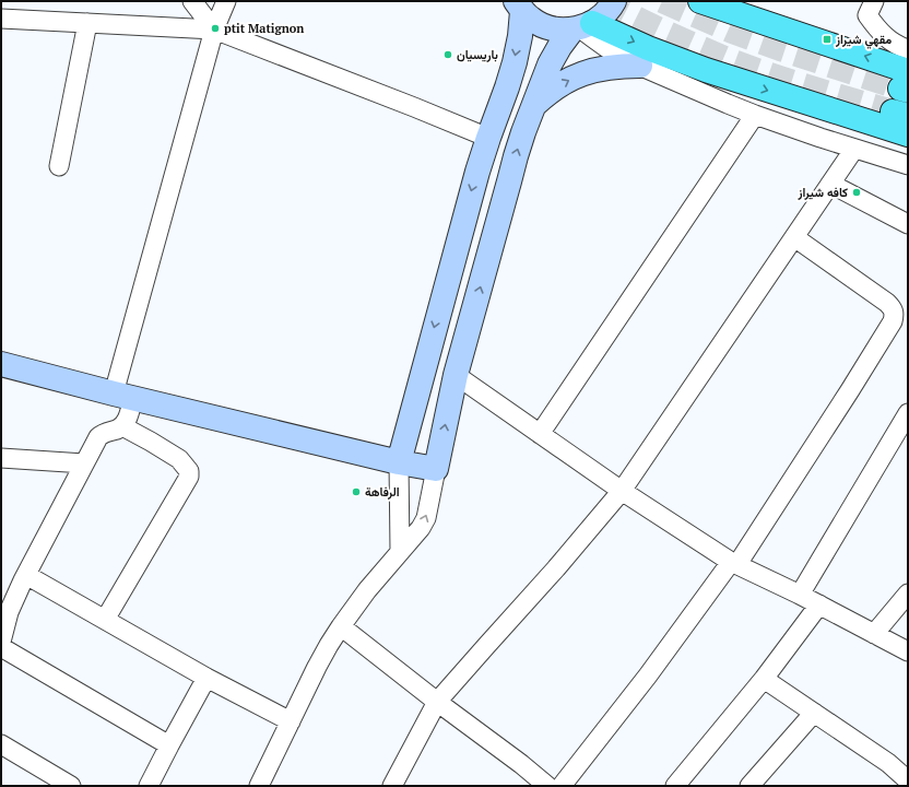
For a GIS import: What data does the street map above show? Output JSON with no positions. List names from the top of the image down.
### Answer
{
  "places": {
    "other": [
      "ptit Matignon",
      "باريسيان",
      "کافه شيراز",
      "الرفاهة"
    ],
    "transit": ["مقهي شيراز"]
  }
}
